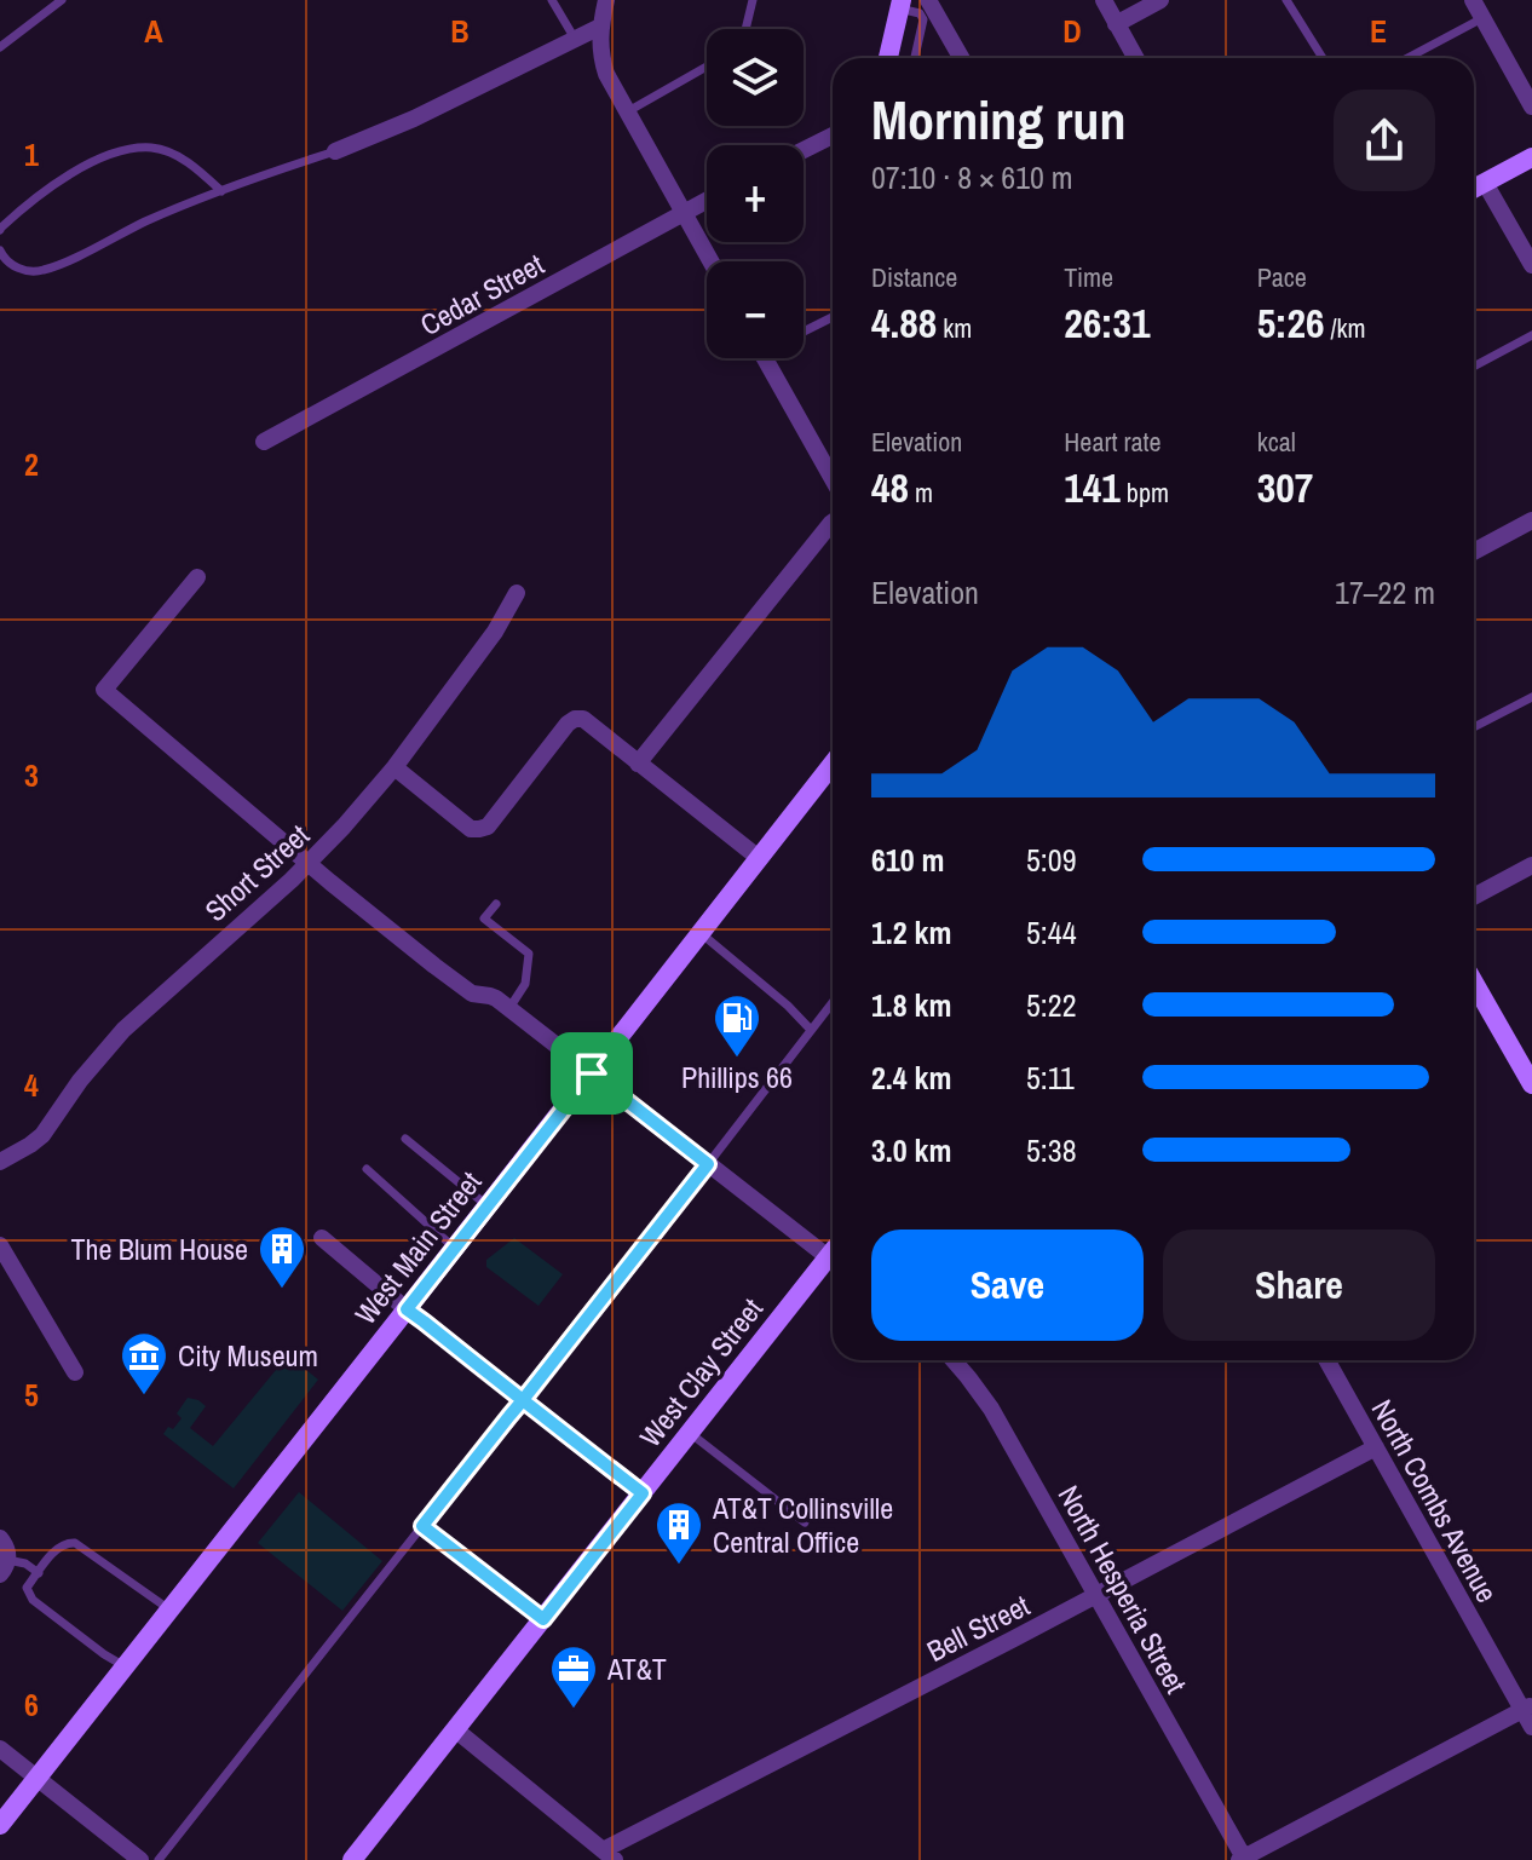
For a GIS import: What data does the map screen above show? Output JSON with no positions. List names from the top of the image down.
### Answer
{
  "streets": {
    "main road": ["West Main Street", "West Clay Street"],
    "street": [
      "Cedar Street",
      "Short Street",
      "North Combs Avenue",
      "North Hesperia Street",
      "Bell Street"
    ]
  },
  "crossings": [
    ["North Combs Avenue", "Bell Street"],
    ["North Hesperia Street", "Bell Street"]
  ],
  "places": {
    "fuel station": ["Phillips 66"],
    "building": ["The Blum House", "AT&T Collinsville Central Office"],
    "museum": ["City Museum"],
    "office": ["AT&T"]
  },
  "page": {
    "map_buttons": ["+", "−"],
    "heading": ["Morning run", "07:10 · 8 × 610 m"],
    "stats": [
      ["Distance", "4.88 km"],
      ["Time", "26:31"],
      ["Pace", "5:26 /km"],
      ["Elevation", "48 m"],
      ["Heart rate", "141 bpm"],
      ["kcal", "307"]
    ],
    "chart": ["Elevation", "17–22 m"],
    "list": [
      {
        "name": "610 m",
        "note": "5:09"
      },
      {
        "name": "1.2 km",
        "note": "5:44"
      },
      {
        "name": "1.8 km",
        "note": "5:22"
      },
      {
        "name": "2.4 km",
        "note": "5:11"
      },
      {
        "name": "3.0 km",
        "note": "5:38"
      }
    ],
    "buttons": ["Save", "Share"]
  },
  "grid": {
    "columns": [
      "A",
      "B",
      "D",
      "E"
    ],
    "rows": [
      "1",
      "2",
      "3",
      "4",
      "5",
      "6"
    ]
  }
}
